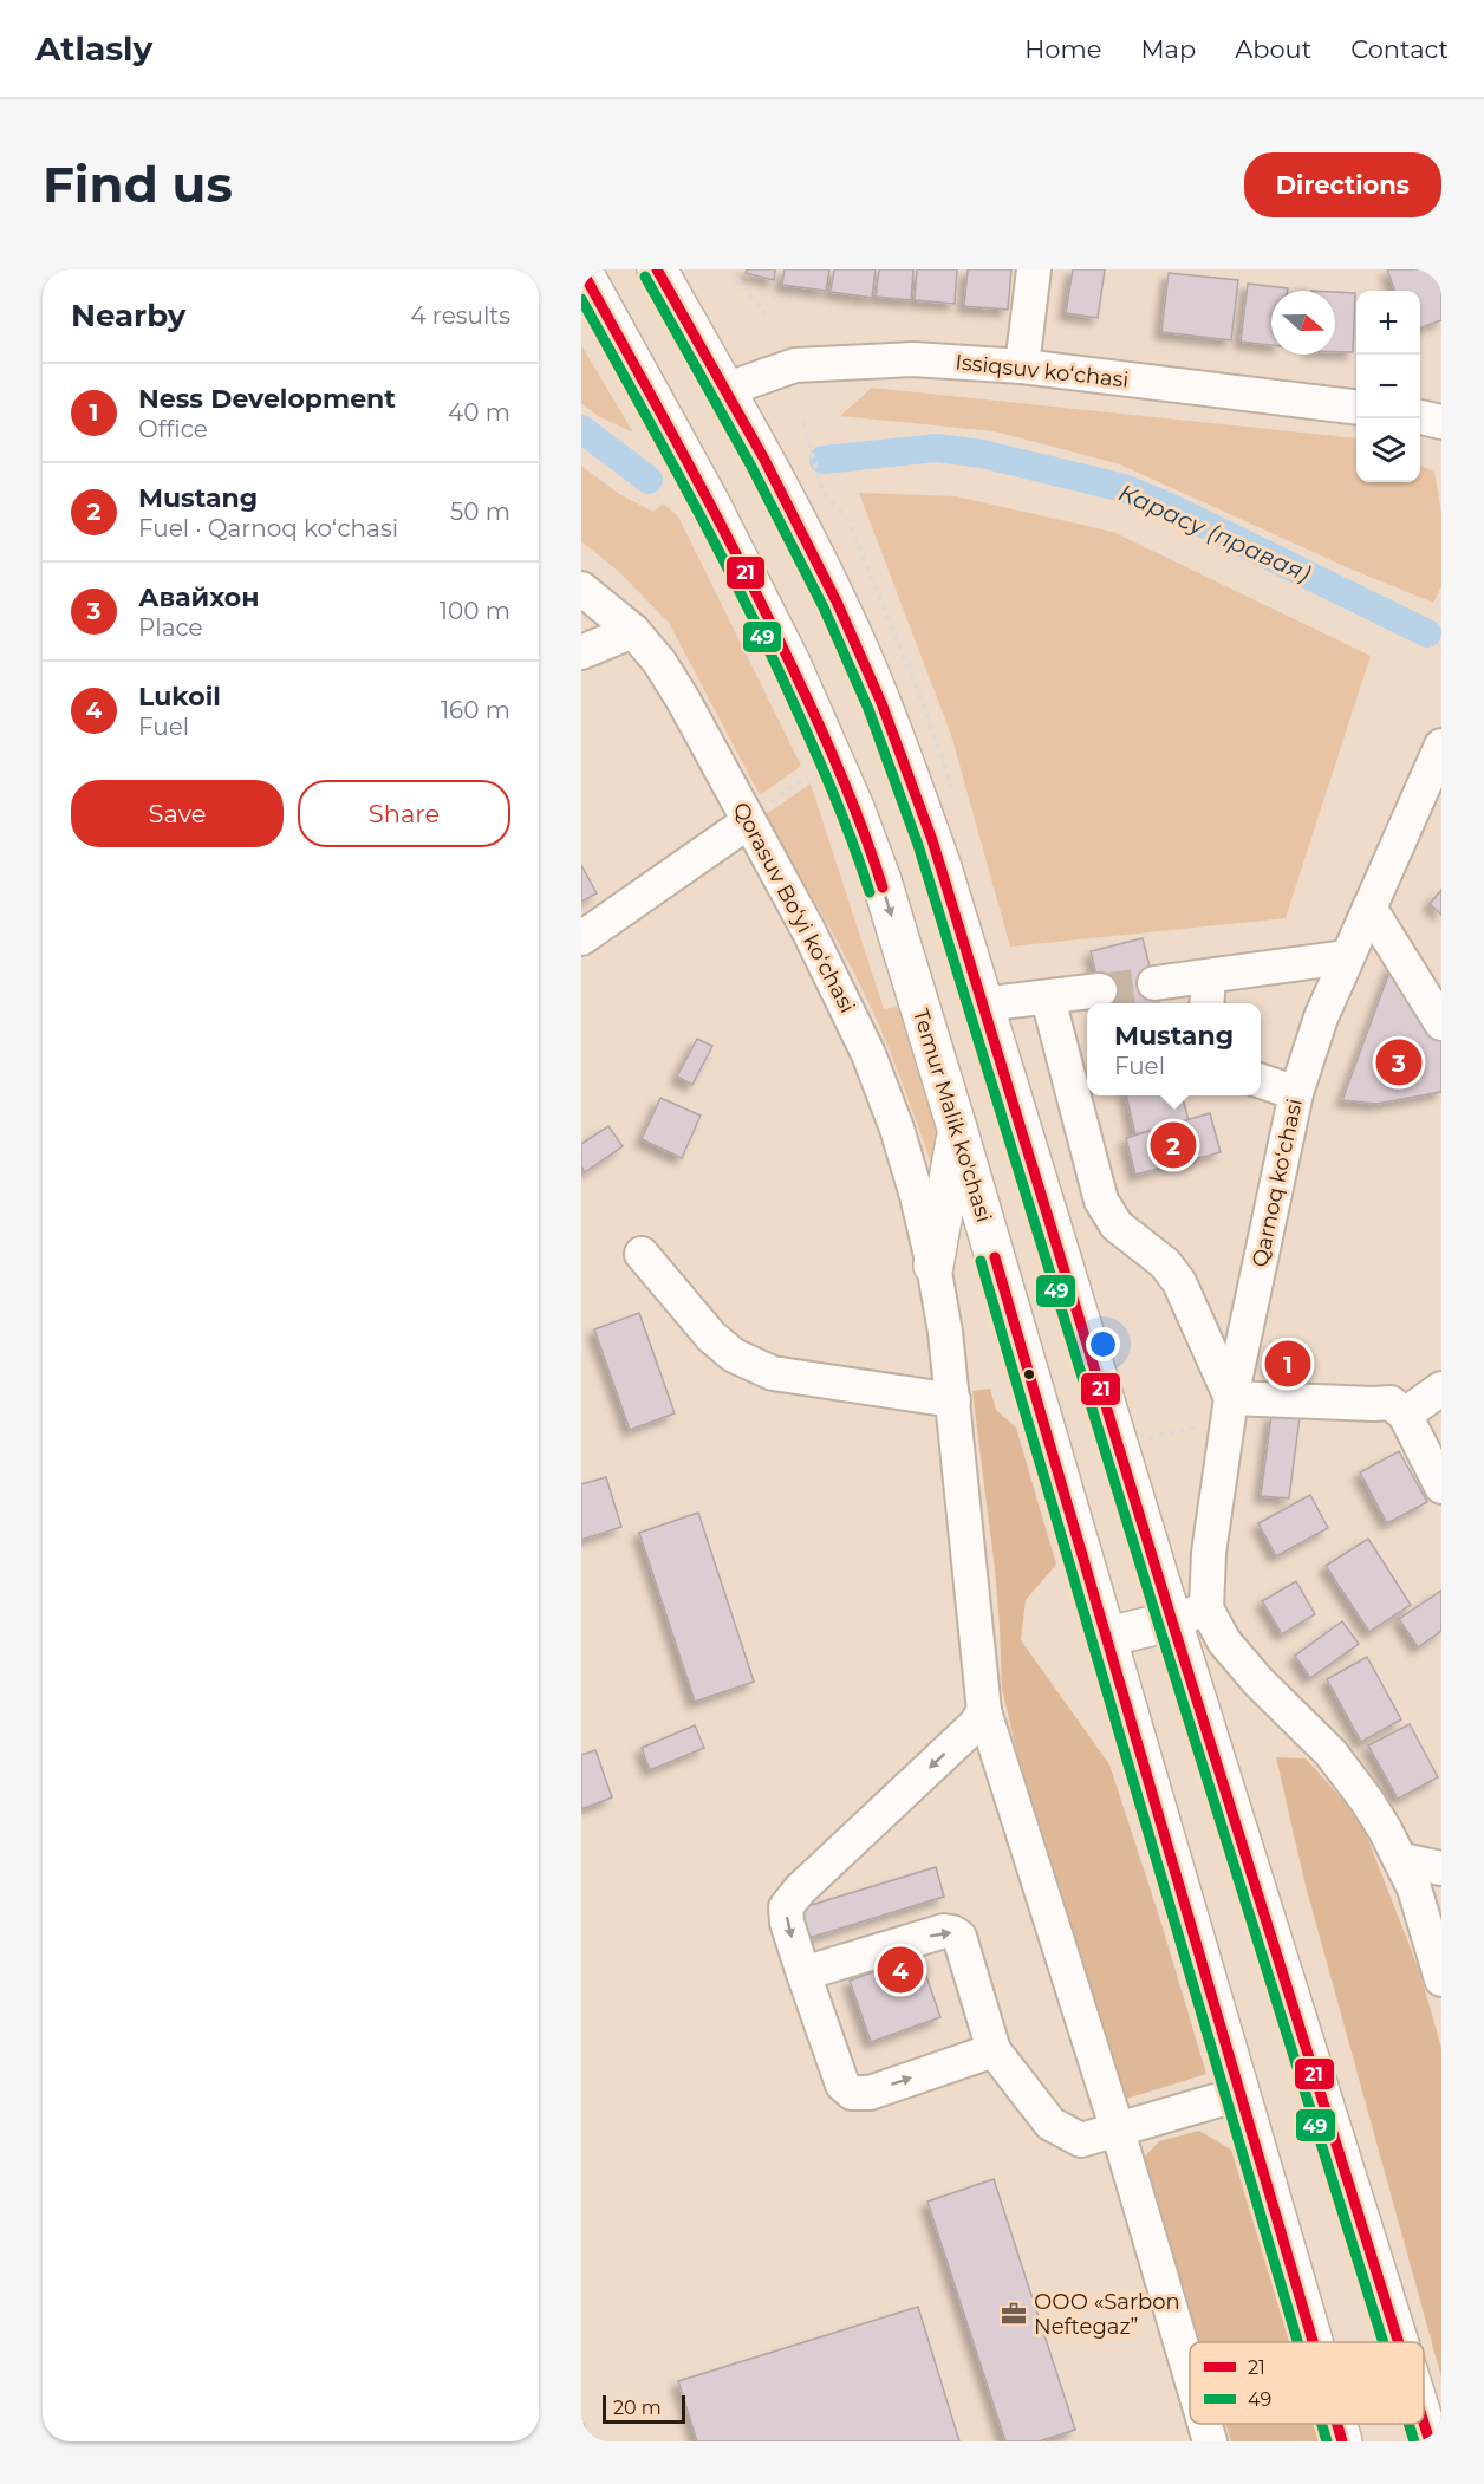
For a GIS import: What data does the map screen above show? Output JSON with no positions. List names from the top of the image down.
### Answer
{
  "streets": {
    "highway": ["Temur Malik ko'chasi"],
    "street": ["Issiqsuv koʻchasi", "Qorasuv Bo‘yi koʻchasi", "Qarnoq koʻchasi"]
  },
  "water": ["Карасу (правая)"],
  "places": {
    "office": ["ООО «Sarbon Neftegaz”"]
  },
  "lines": ["transit line 21", "transit line 49"],
  "legend": ["21", "49"],
  "scale_bar": "20 m",
  "north": "right",
  "page": {
    "header": "Atlasly",
    "nav": [
      "Home",
      "Map",
      "About",
      "Contact"
    ],
    "buttons": [
      "Directions",
      ["Save", "Share"]
    ],
    "title": "Find us",
    "heading": ["Nearby", "4 results"],
    "map_buttons": ["+", "−"],
    "list": [
      {
        "mark": "1",
        "name": "Ness Development",
        "note": "Office",
        "value": "40 m"
      },
      {
        "mark": "2",
        "name": "Mustang",
        "note": "Fuel · Qarnoq koʻchasi",
        "value": "50 m"
      },
      {
        "mark": "3",
        "name": "Авайхон",
        "note": "Place",
        "value": "100 m"
      },
      {
        "mark": "4",
        "name": "Lukoil",
        "note": "Fuel",
        "value": "160 m"
      }
    ],
    "popup": ["Mustang", "Fuel"],
    "pins": [
      "3",
      "2",
      "1",
      "4"
    ],
    "scale": "20 m"
  }
}
